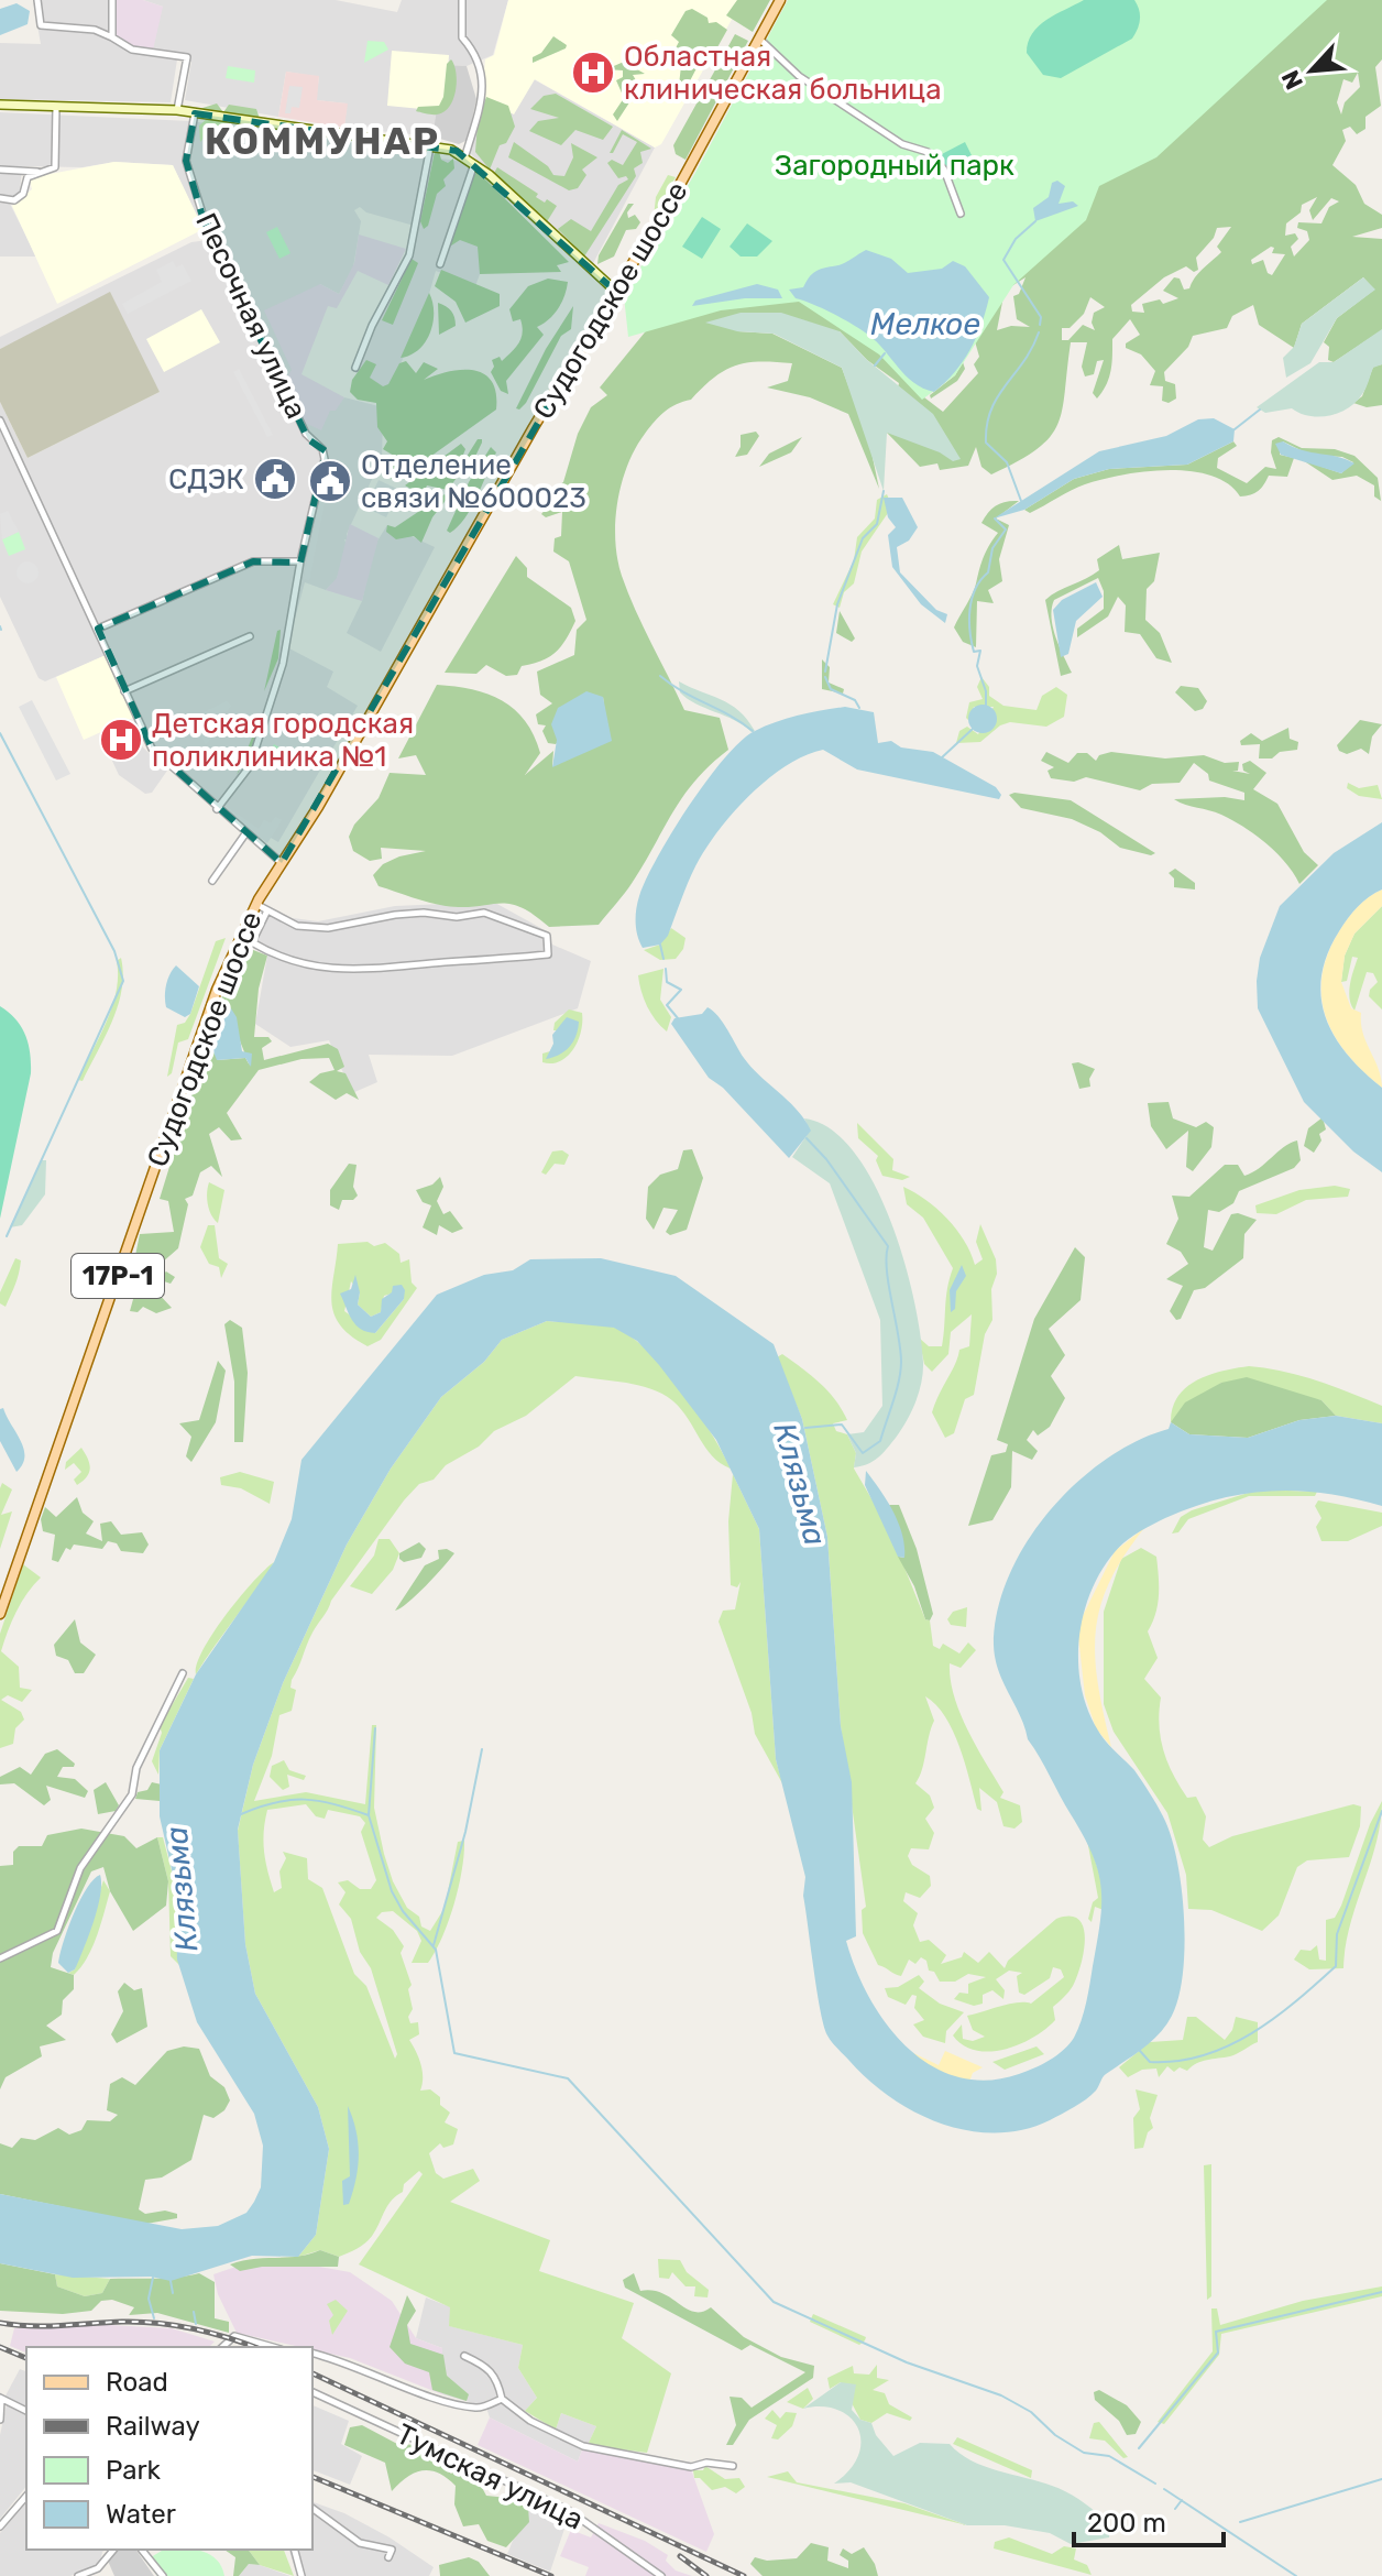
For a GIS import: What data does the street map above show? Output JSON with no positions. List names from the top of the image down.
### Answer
{
  "streets": {
    "main road": ["Судогодское шоссе", "17Р-1"],
    "street": ["Песочная улица", "Тумская улица"]
  },
  "districts": ["КОММУНАР"],
  "water": ["Мелкое", "Клязьма"],
  "parks": ["Загородный парк"],
  "places": {
    "hospital": ["Областная клиническая больница", "Детская городская поликлиника №1"],
    "public building": ["СДЭК", "Отделение связи №600023"]
  },
  "legend": [
    "Road",
    "Railway",
    "Park",
    "Water"
  ],
  "scale_bar": "200 m",
  "north": "bottom left"
}
